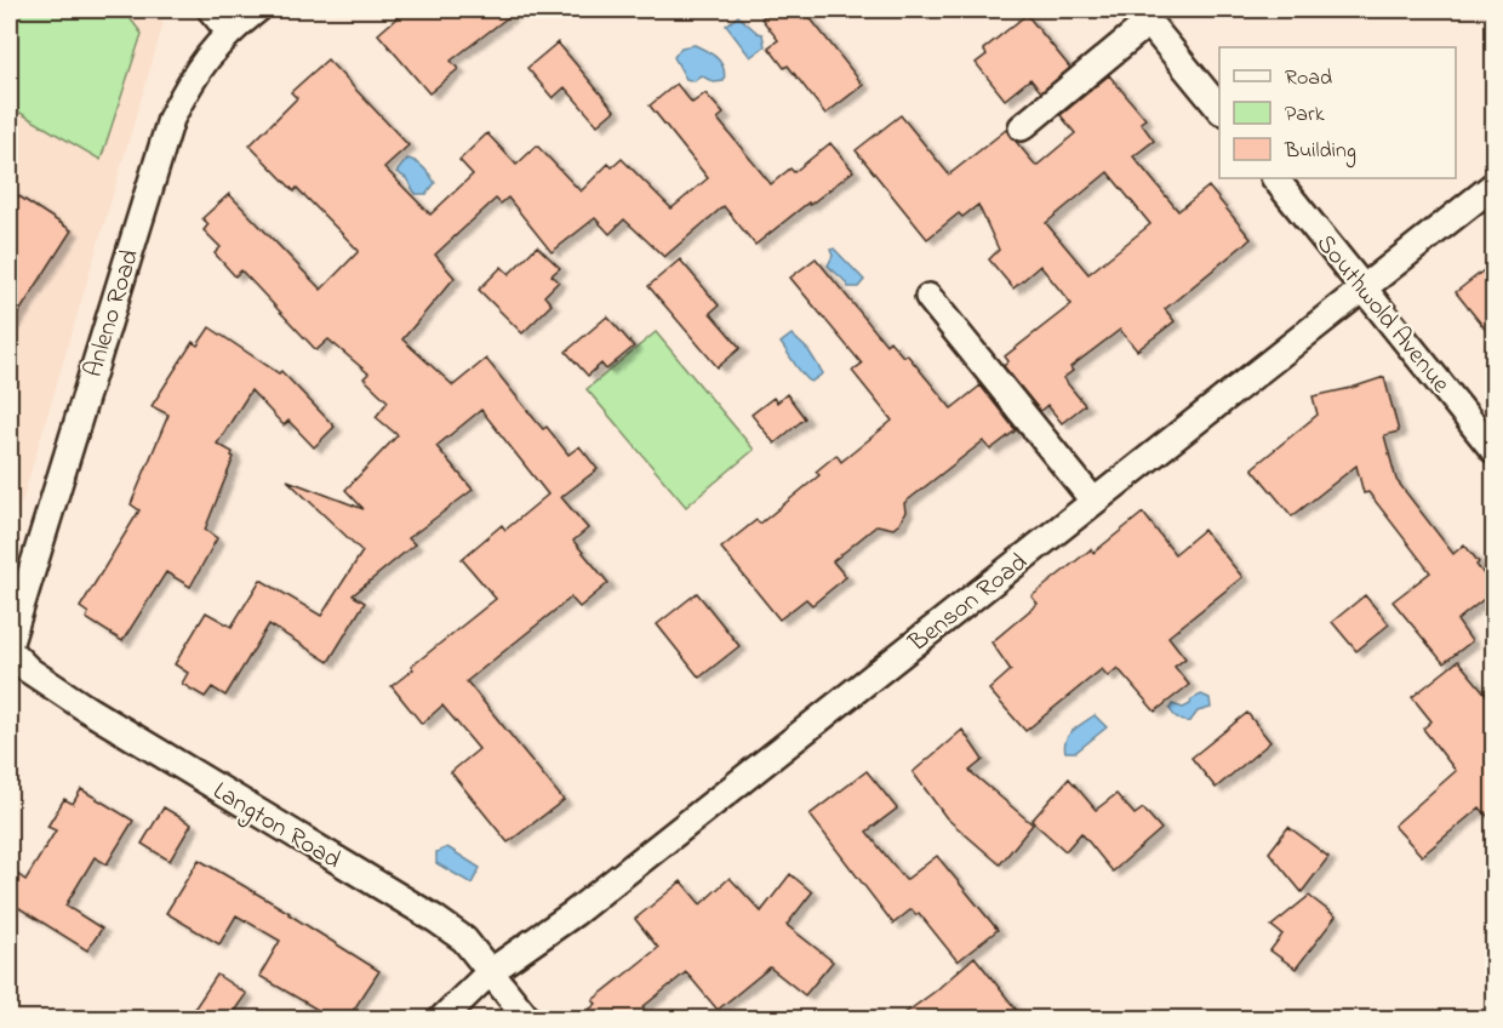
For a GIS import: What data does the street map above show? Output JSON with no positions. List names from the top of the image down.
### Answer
{
  "streets": {
    "street": [
      "Anleno Road",
      "Southwold Avenue",
      "Benson Road",
      "Langton Road"
    ]
  },
  "crossings": [
    ["Southwold Avenue", "Benson Road"],
    ["Benson Road", "Langton Road"]
  ],
  "legend": ["Road", "Park", "Building"]
}
